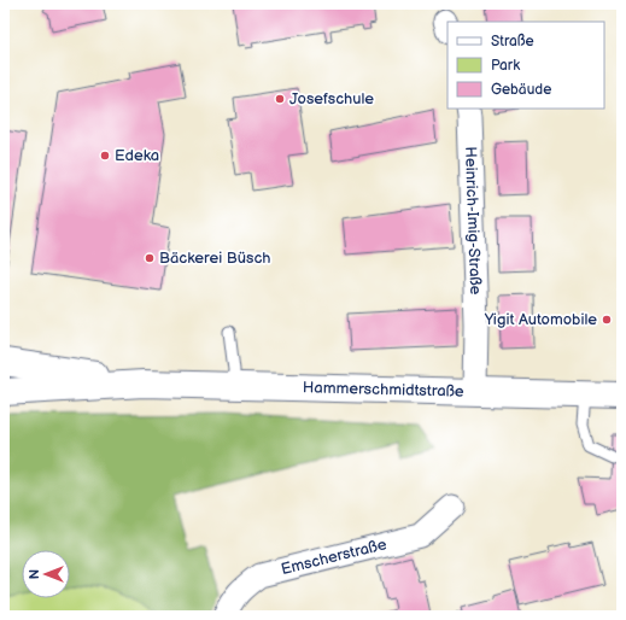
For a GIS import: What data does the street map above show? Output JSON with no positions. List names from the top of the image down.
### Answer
{
  "streets": {
    "main road": ["Hammerschmidtstraße"],
    "street": ["Heinrich-Imig-Straße", "Emscherstraße"]
  },
  "crossings": [
    ["Heinrich-Imig-Straße", "Hammerschmidtstraße"]
  ],
  "places": [
    "Josefschule",
    "Edeka",
    "Bäckerei Büsch",
    "Yigit Automobile"
  ],
  "legend": ["Straße", "Park", "Gebäude"],
  "north": "left"
}
